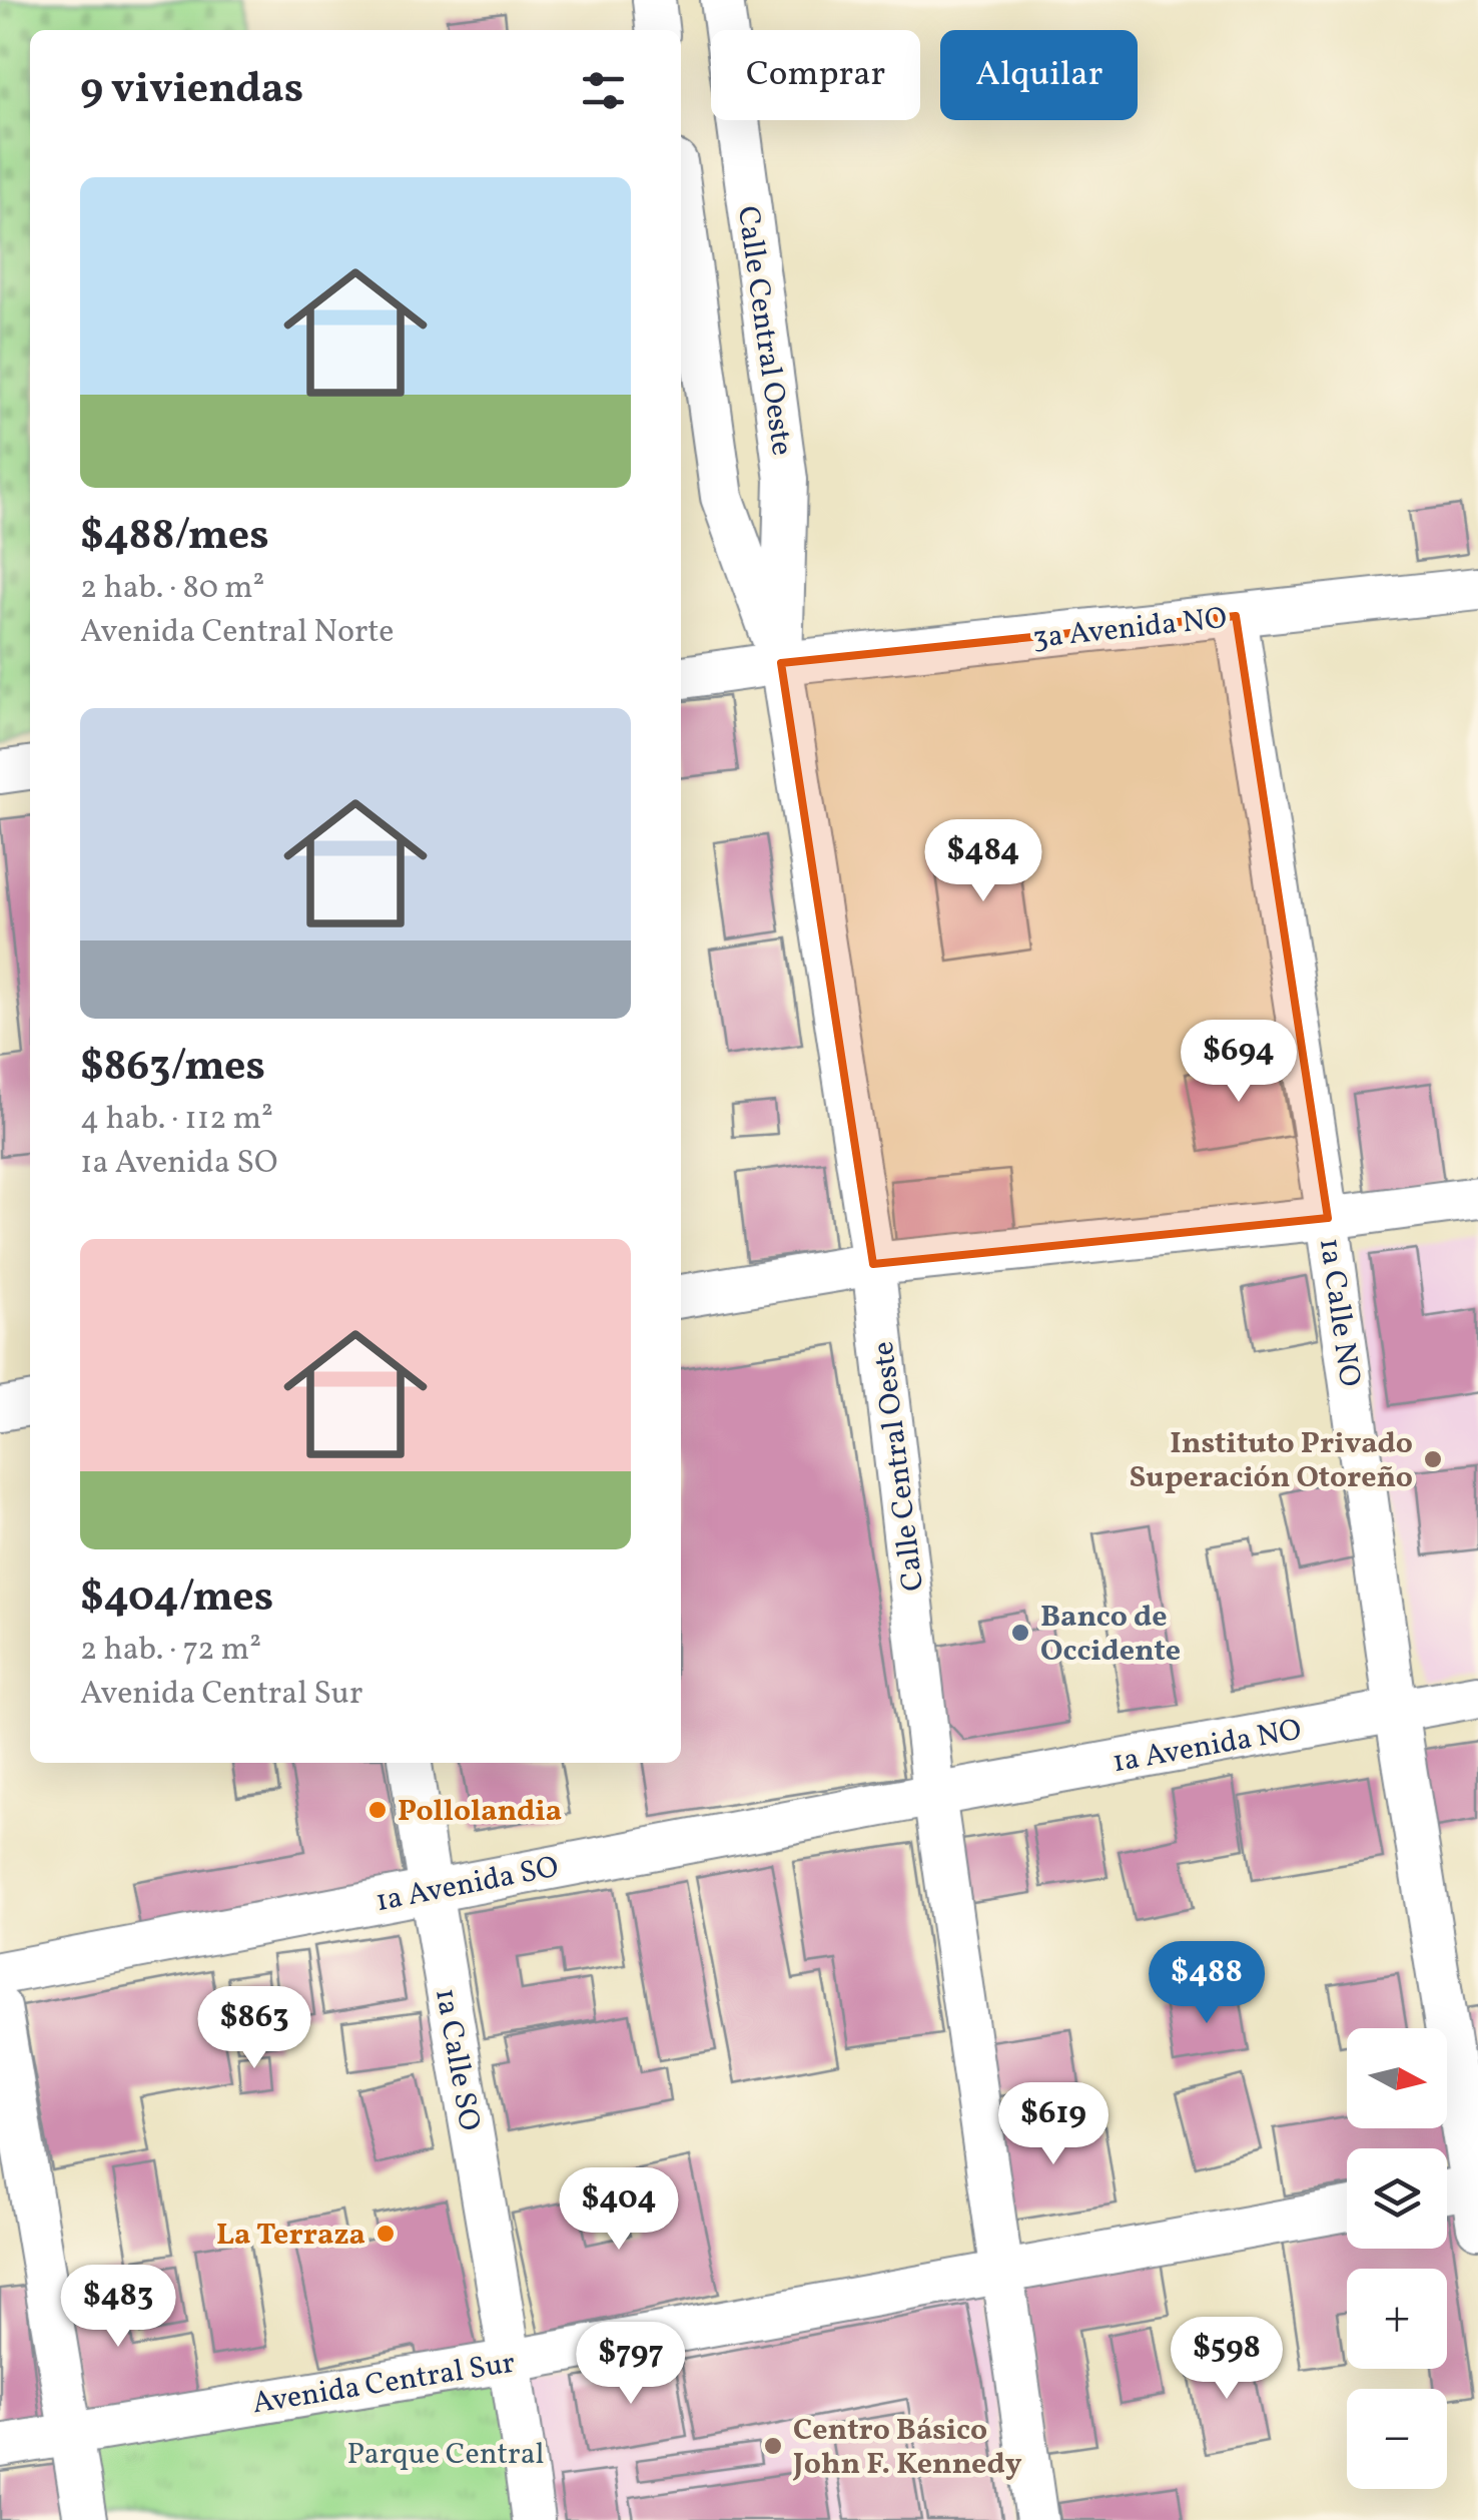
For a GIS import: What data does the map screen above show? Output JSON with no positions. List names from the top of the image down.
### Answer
{
  "streets": {
    "street": [
      "Calle Central Oeste",
      "3a Avenida NO",
      "1a Calle NO",
      "1a Avenida NO",
      "1a Avenida SO",
      "1a Calle SO",
      "Avenida Central Sur"
    ]
  },
  "crossings": [
    ["Calle Central Oeste", "3a Avenida NO"],
    ["Calle Central Oeste", "1a Avenida NO"],
    ["Calle Central Oeste", "1a Avenida SO"],
    ["Calle Central Oeste", "Avenida Central Sur"],
    ["3a Avenida NO", "1a Calle NO"],
    ["1a Calle NO", "1a Avenida NO"],
    ["1a Avenida NO", "1a Avenida SO"],
    ["1a Avenida SO", "1a Calle SO"],
    ["1a Calle SO", "Avenida Central Sur"]
  ],
  "parks": ["Parque Central"],
  "places": [
    "Instituto Privado Superación Otoreño",
    "Banco de Occidente",
    "Pollolandia",
    "La Terraza",
    "Centro Básico John F. Kennedy"
  ],
  "north": "right",
  "page": {
    "chip": ["Comprar", "Alquilar"],
    "heading": "9 viviendas",
    "list": [
      {
        "name": "$488/mes",
        "note": "2 hab. · 80 m² · Avenida Central Norte"
      },
      {
        "name": "$863/mes",
        "note": "4 hab. · 112 m² · 1a Avenida SO"
      },
      {
        "name": "$404/mes",
        "note": "2 hab. · 72 m² · Avenida Central Sur"
      }
    ],
    "price": [
      "$484",
      "$694",
      "$488",
      "$863",
      "$619",
      "$404",
      "$483",
      "$598",
      "$797"
    ],
    "map_buttons": ["+", "−"]
  }
}
